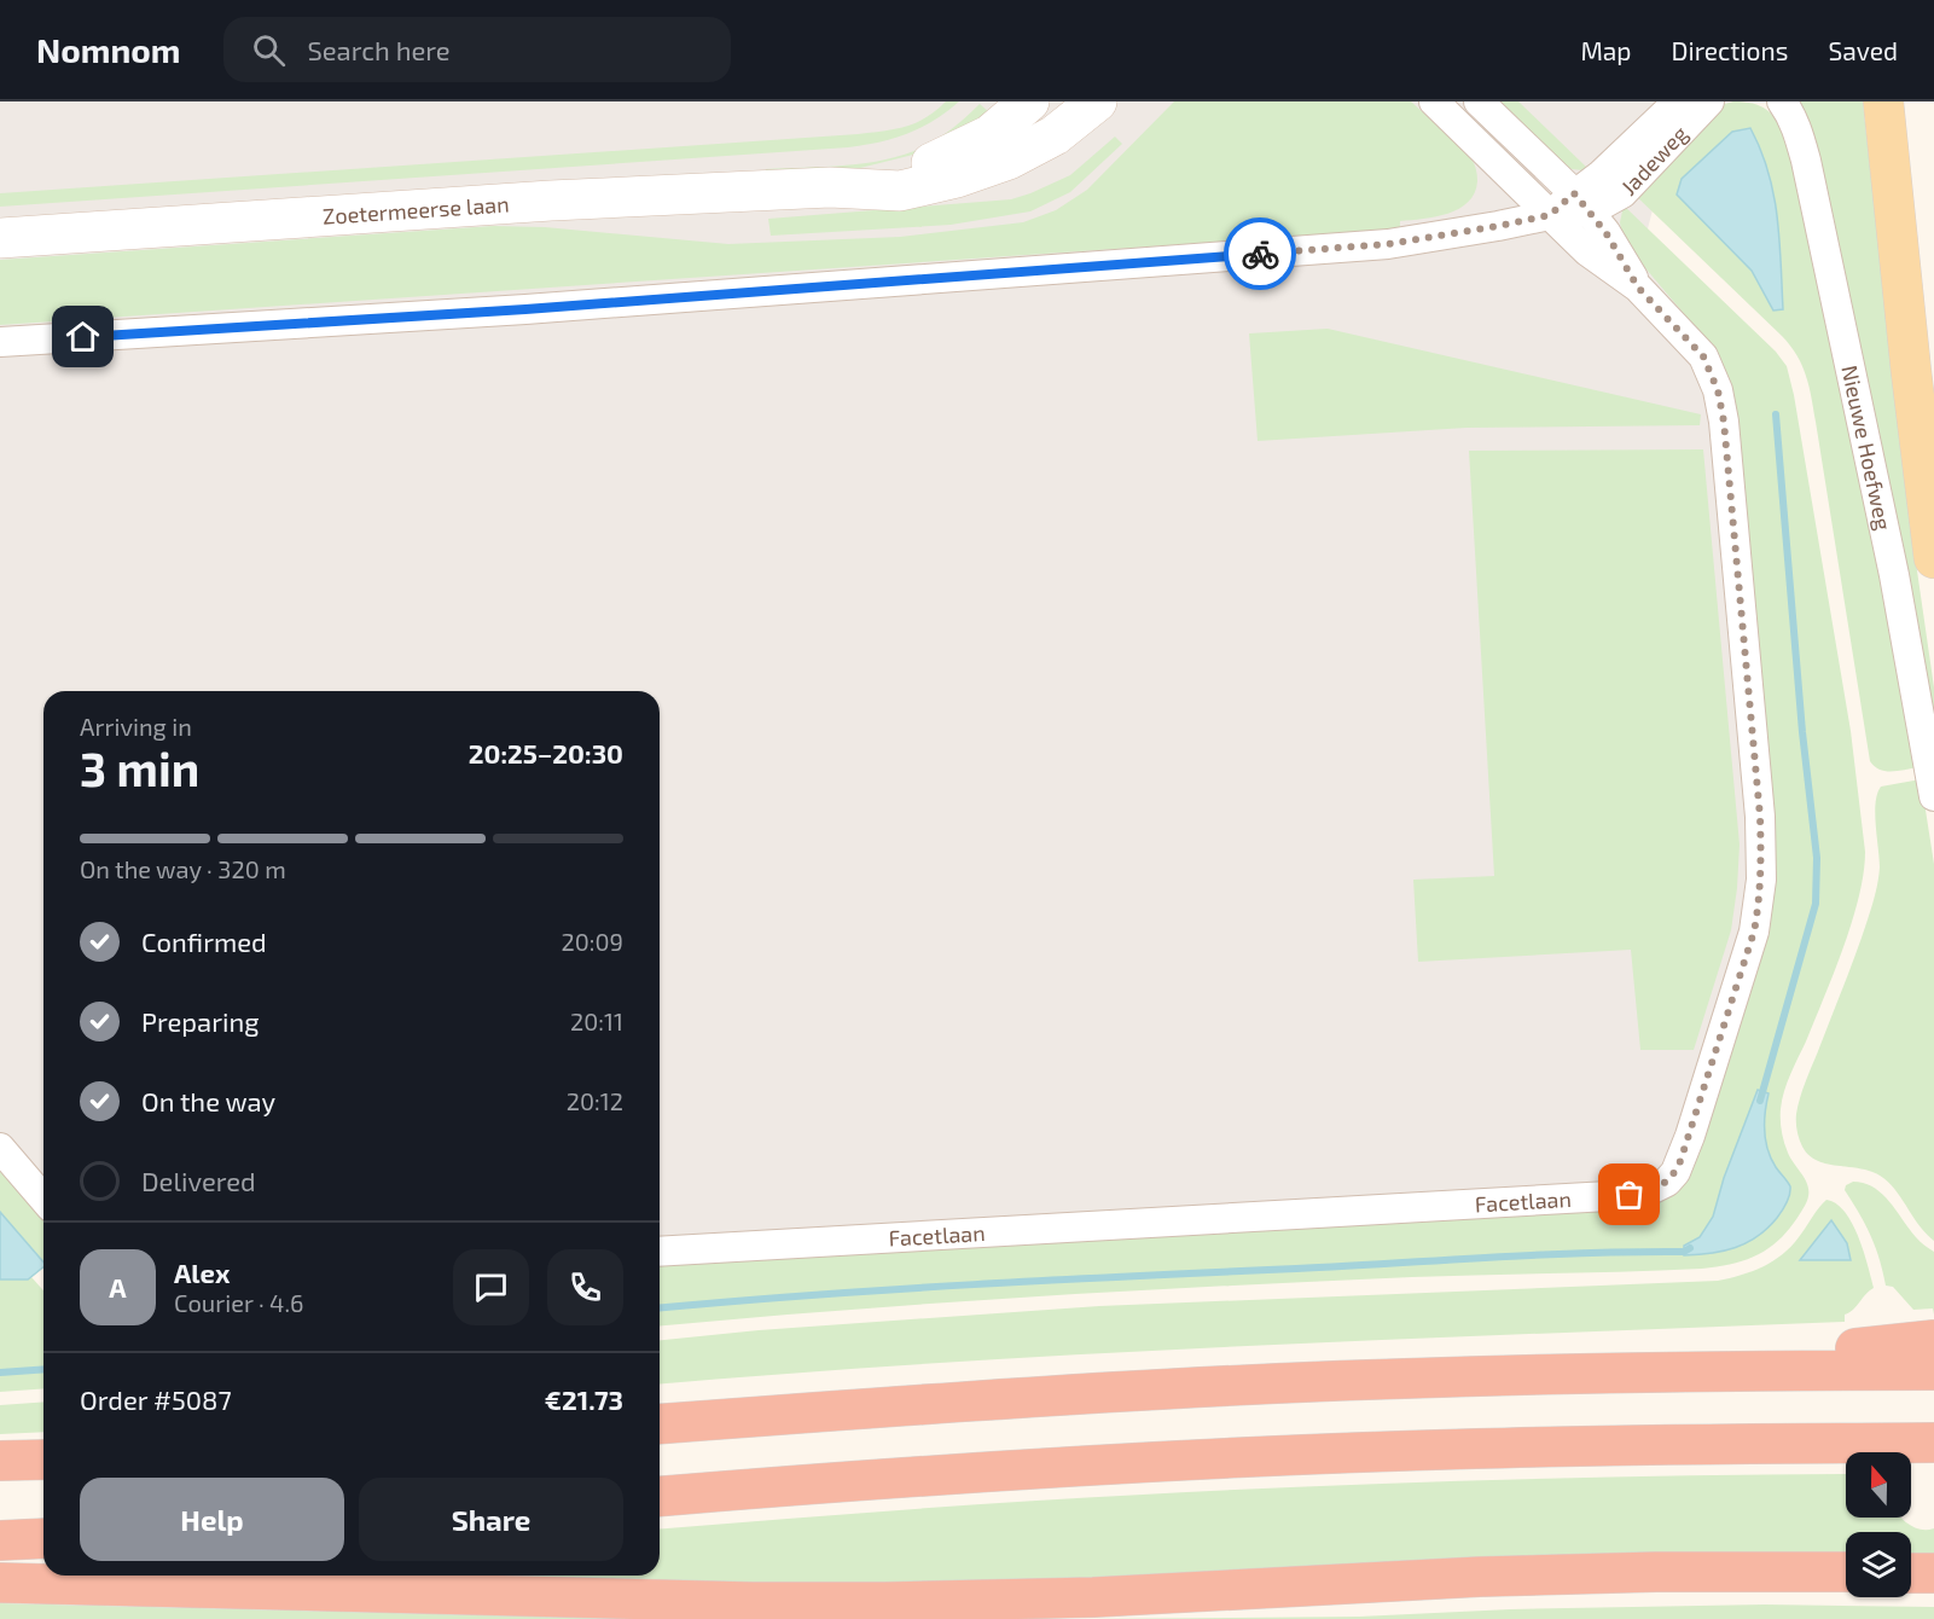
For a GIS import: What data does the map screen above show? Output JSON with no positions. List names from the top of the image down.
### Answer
{
  "streets": {
    "street": [
      "Jadeweg",
      "Zoetermeerse laan",
      "Nieuwe Hoefweg",
      "Facetlaan"
    ]
  },
  "crossings": [
    ["Jadeweg", "Facetlaan"]
  ],
  "north": "top",
  "page": {
    "header": "Nomnom",
    "search": "Search here",
    "nav": ["Map", "Directions", "Saved"],
    "heading": ["3 min", "Arriving in", "20:25–20:30"],
    "panel": [
      "Alex",
      "Courier · 4.6",
      "Order #5087",
      "€21.73"
    ],
    "bar": "On the way · 320 m",
    "list": [
      ["Confirmed", "20:09"],
      ["Preparing", "20:11"],
      ["On the way", "20:12"],
      "Delivered"
    ],
    "round": "A",
    "buttons": ["Help", "Share"]
  }
}
